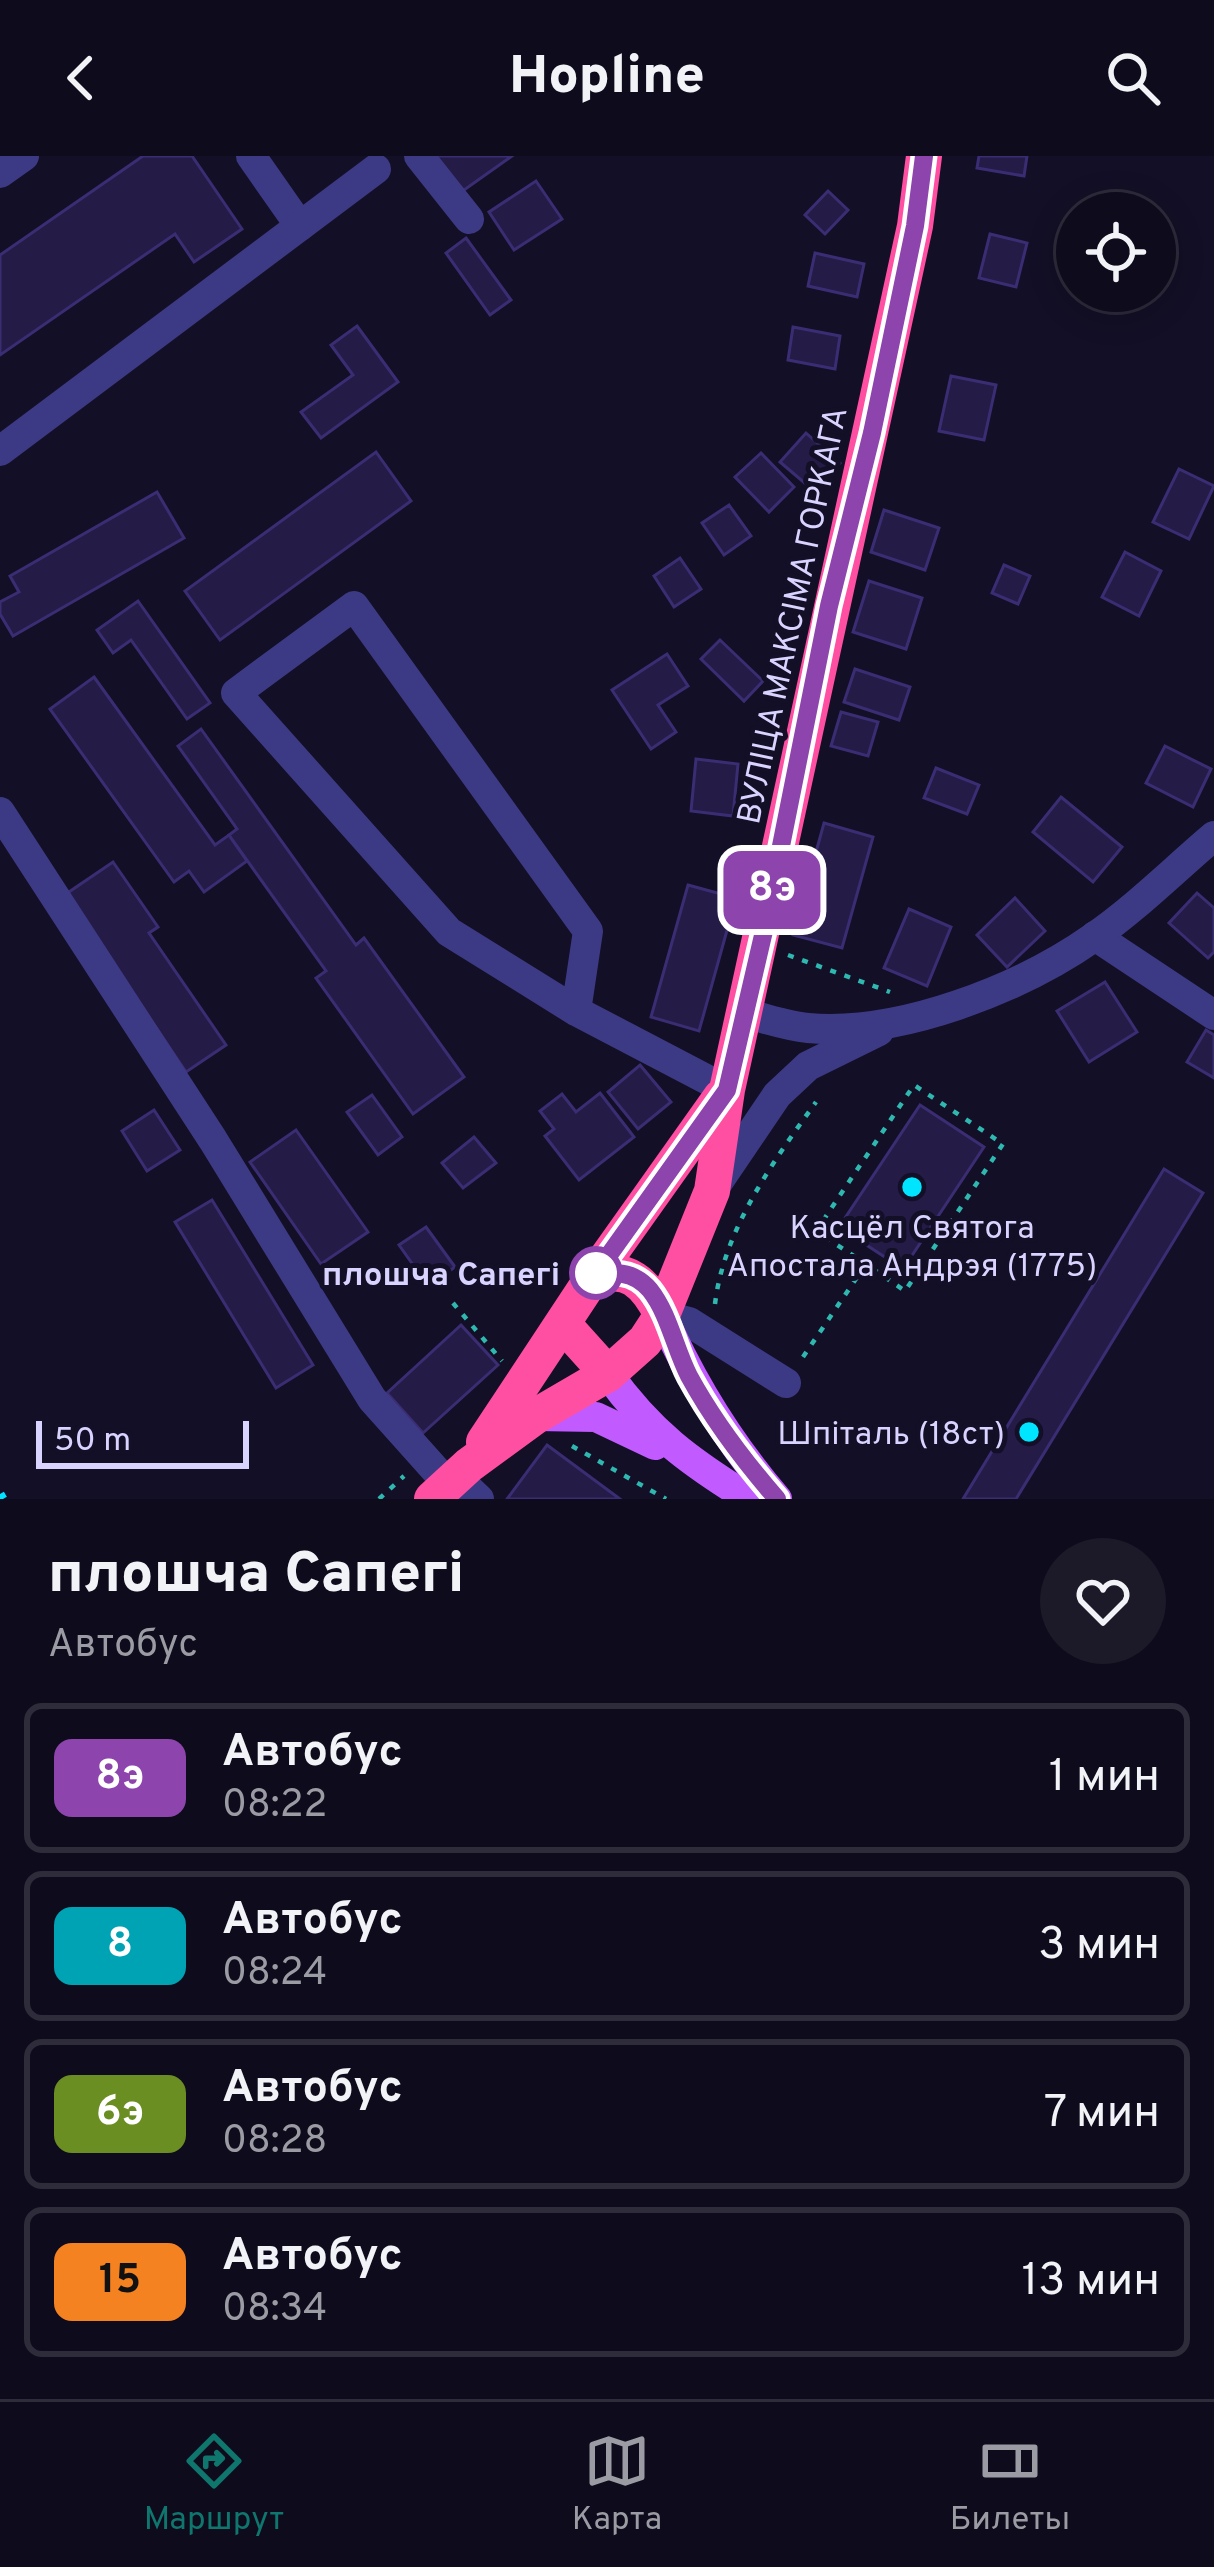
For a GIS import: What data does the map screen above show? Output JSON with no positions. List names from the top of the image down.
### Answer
{
  "streets": {
    "highway": ["ВУЛІЦА МАКСІМА ГОРКАГА"]
  },
  "places": ["Касцёл Святога Апостала Андрэя (1775)", "плошча Сапегі", "Шпіталь (18ст)"],
  "lines": ["bus line 8э"],
  "scale_bar": "50 m",
  "page": {
    "header": "Hopline",
    "on_map": "8э",
    "scale": "50 m",
    "heading": ["плошча Сапегі", "Автобус"],
    "list": [
      {
        "mark": "8э",
        "name": "Автобус",
        "note": "08:22",
        "value": "1 мин"
      },
      {
        "mark": "8",
        "name": "Автобус",
        "note": "08:24",
        "value": "3 мин"
      },
      {
        "mark": "6э",
        "name": "Автобус",
        "note": "08:28",
        "value": "7 мин"
      },
      {
        "mark": "15",
        "name": "Автобус",
        "note": "08:34",
        "value": "13 мин"
      }
    ],
    "tabs": ["Маршрут", "Карта", "Билеты"]
  }
}
